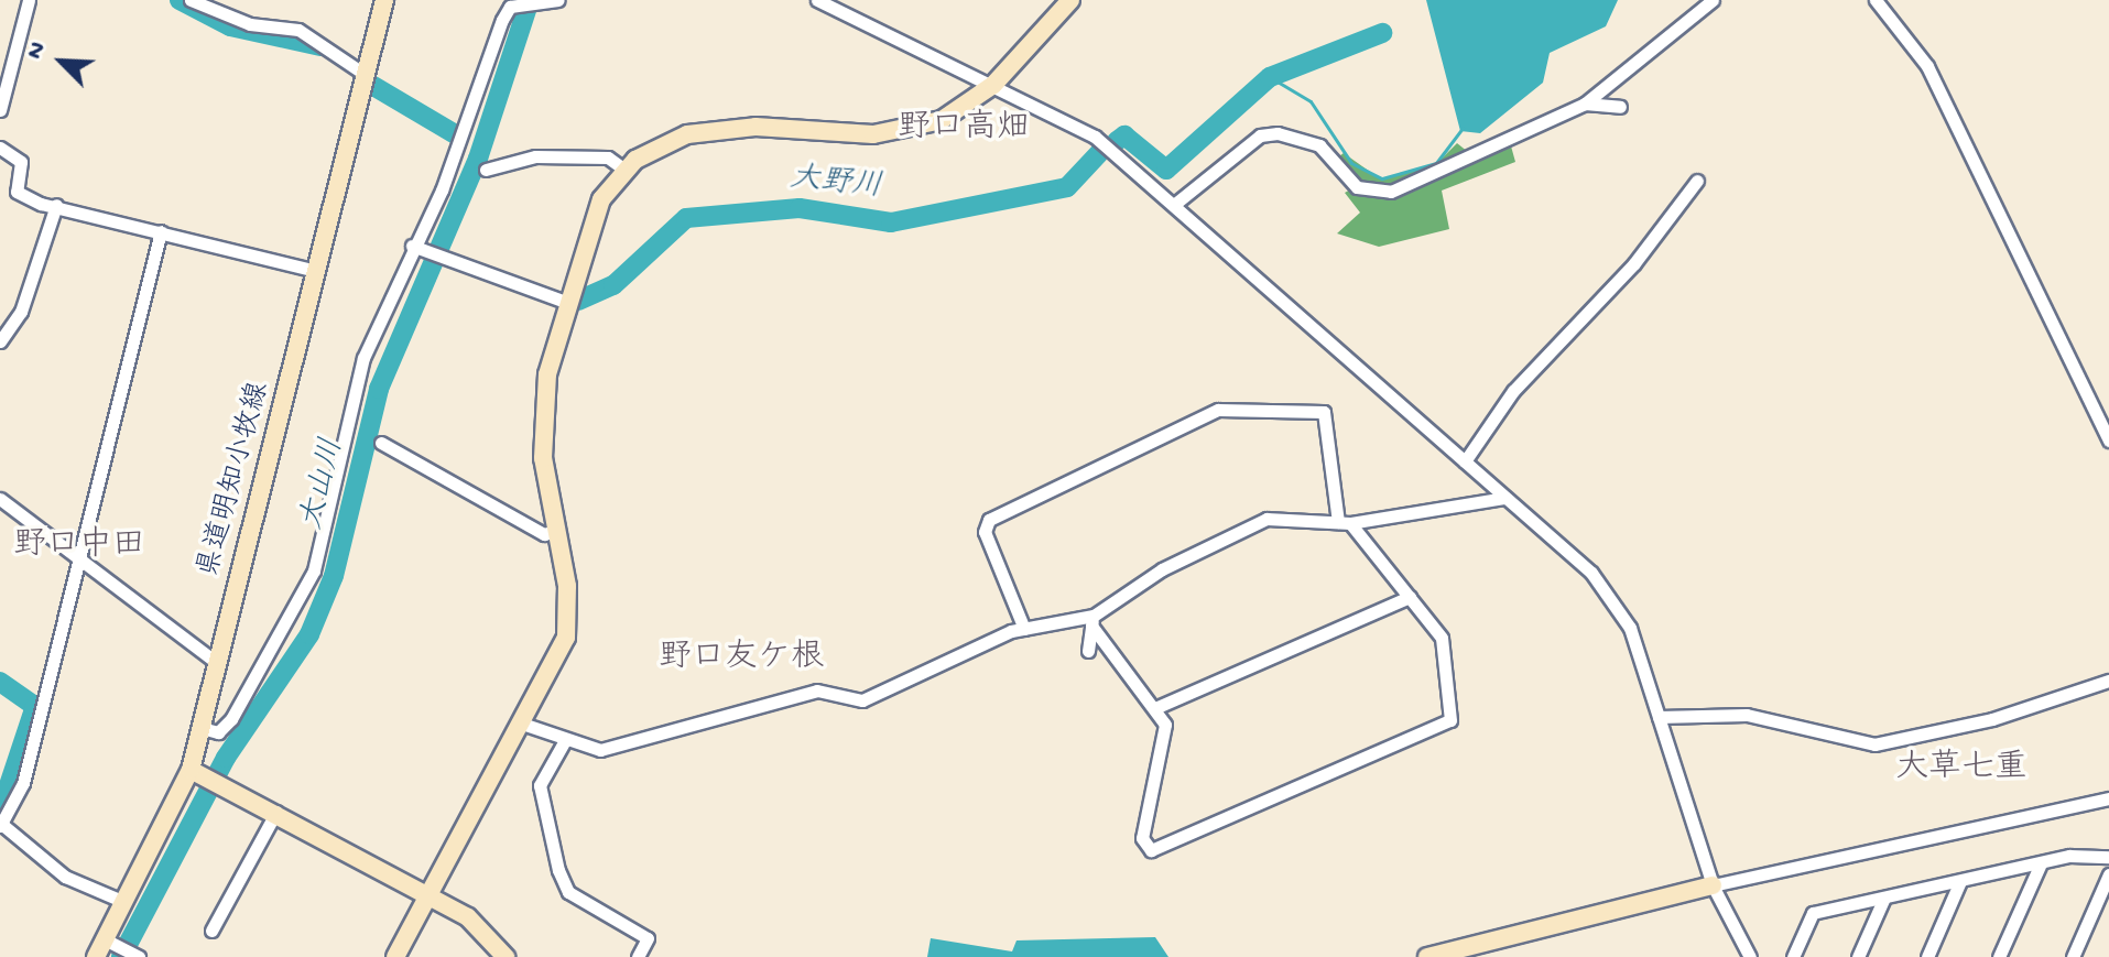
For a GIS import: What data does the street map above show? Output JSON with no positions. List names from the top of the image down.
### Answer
{
  "streets": {
    "street": ["県道明知小牧線"]
  },
  "districts": [
    "野口高畑",
    "野口中田",
    "野口友ケ根",
    "大草七重"
  ],
  "water": ["大野川", "大山川"],
  "north": "top left"
}
